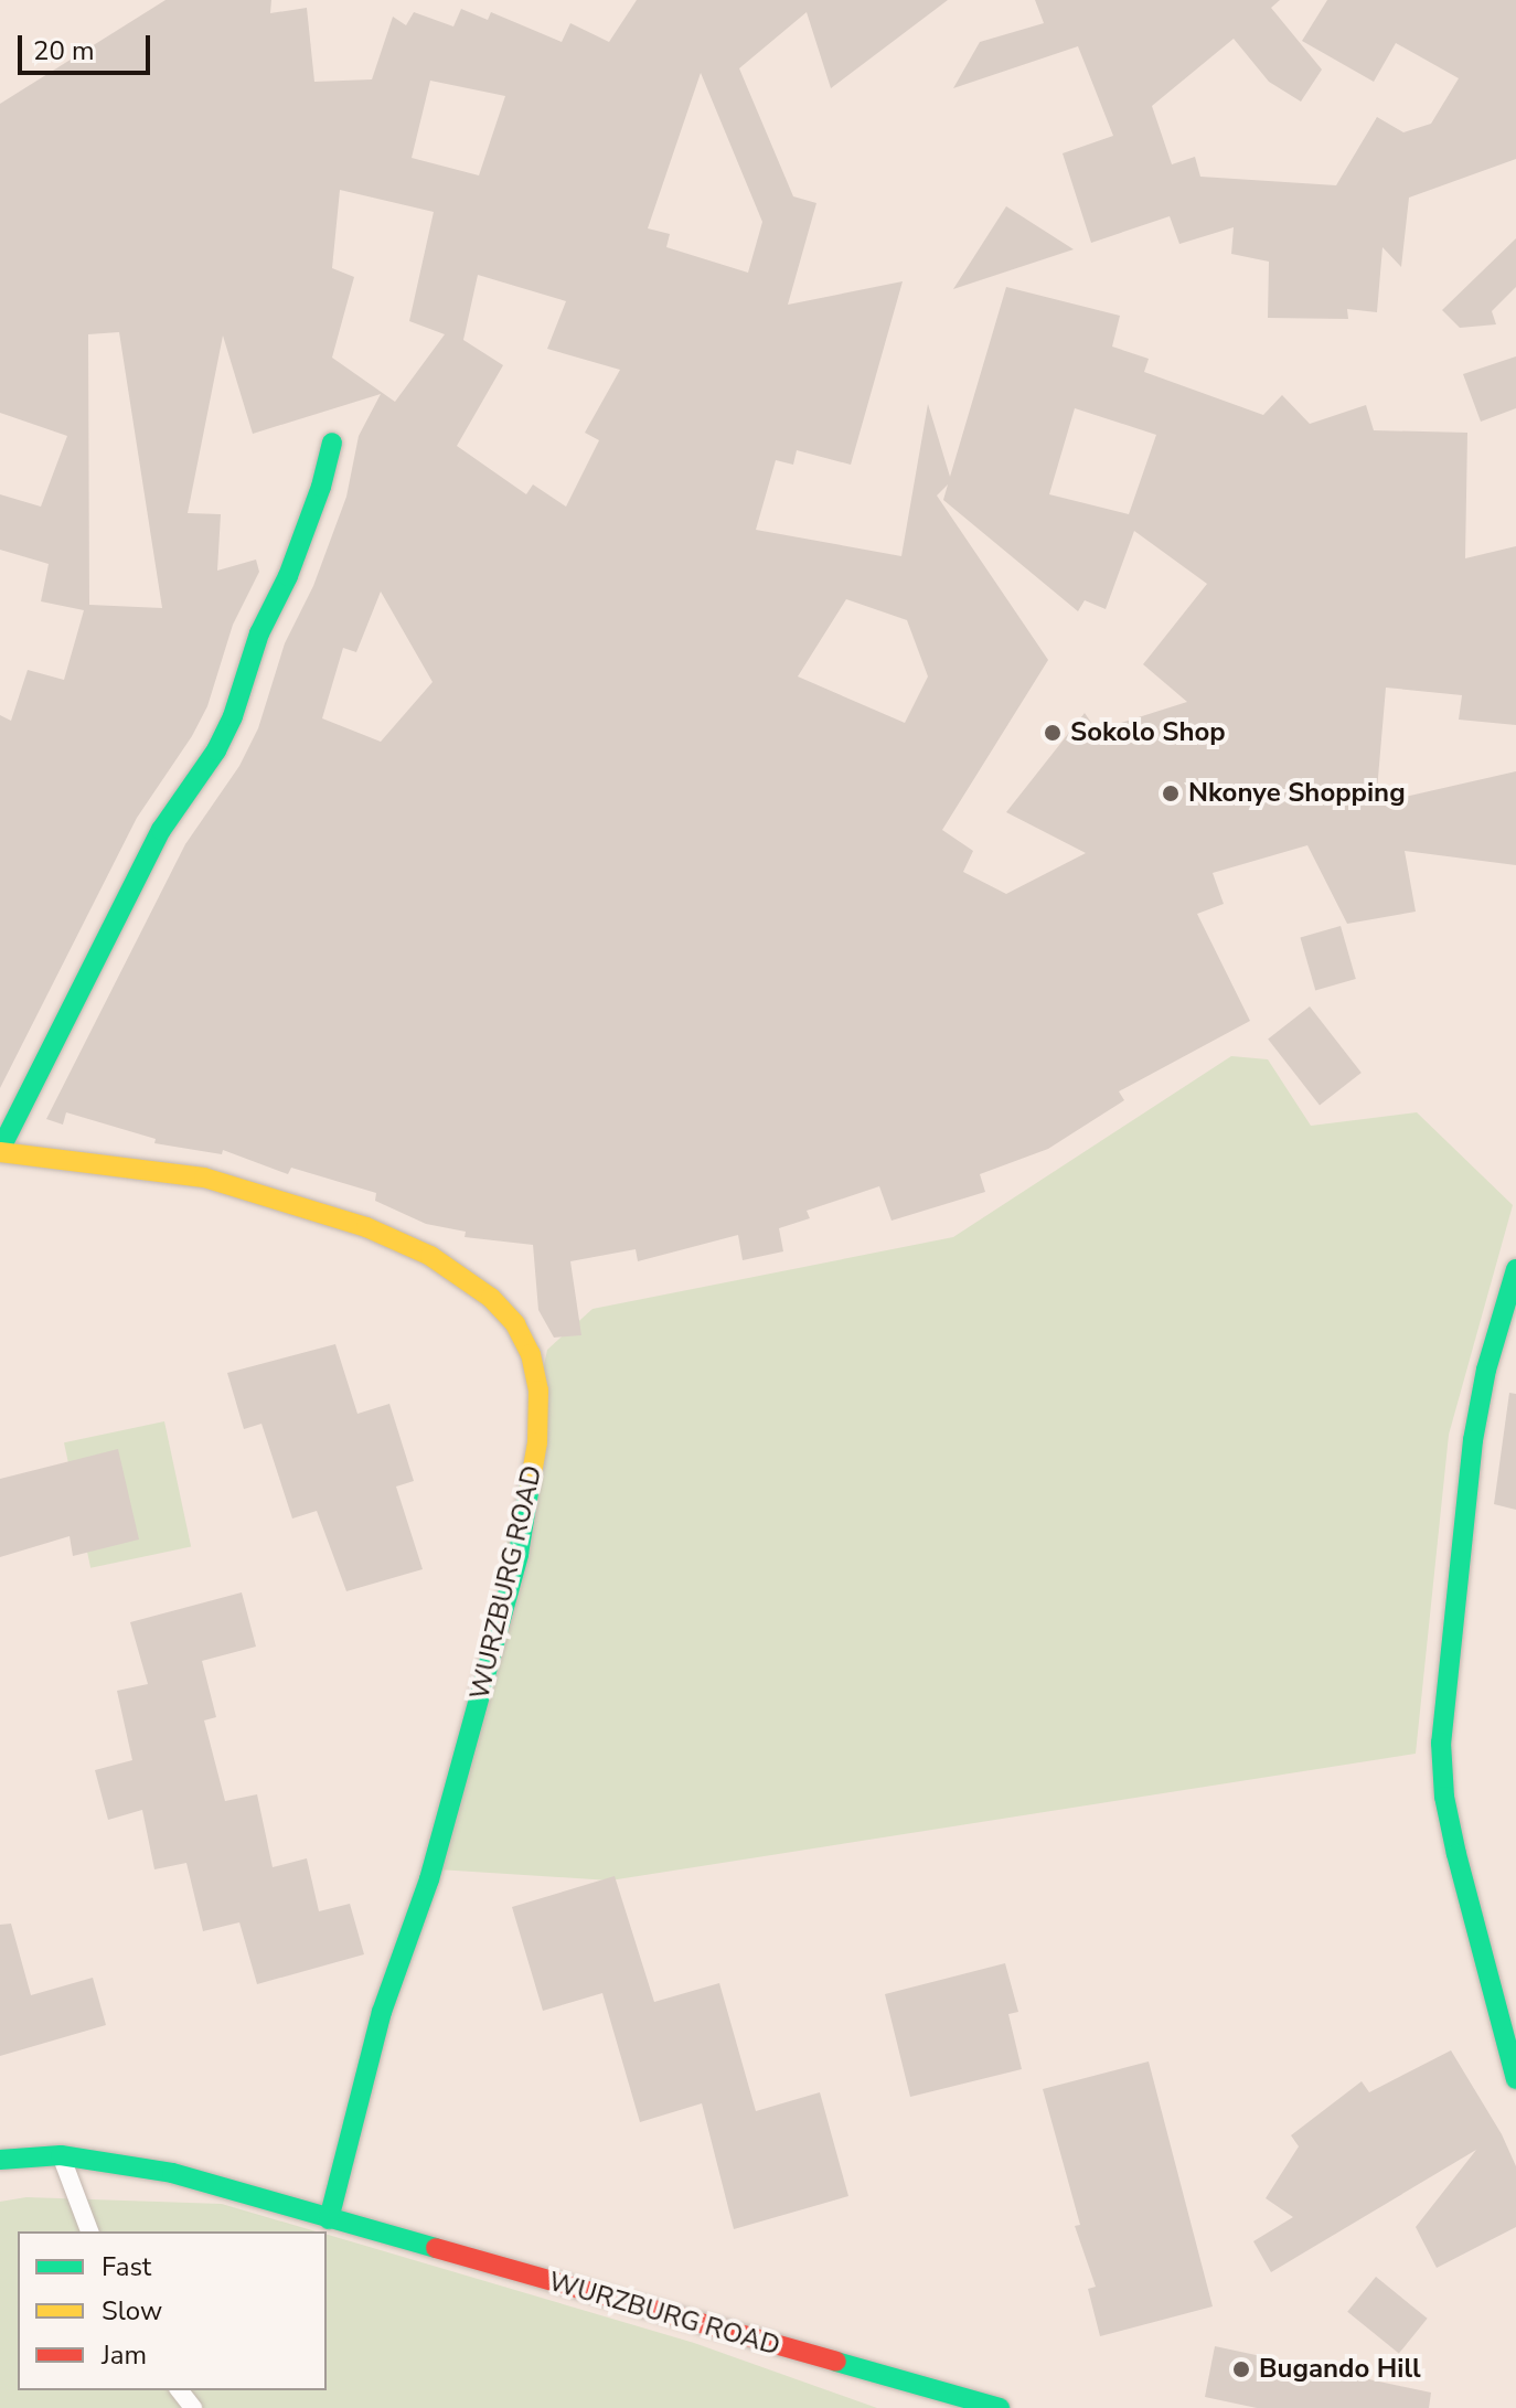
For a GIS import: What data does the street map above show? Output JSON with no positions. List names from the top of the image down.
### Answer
{
  "streets": {
    "street": ["WURZBURG ROAD"]
  },
  "places": ["Sokolo Shop", "Nkonye Shopping", "Bugando Hill"],
  "legend": ["Fast", "Slow", "Jam"],
  "scale_bar": "20 m"
}
